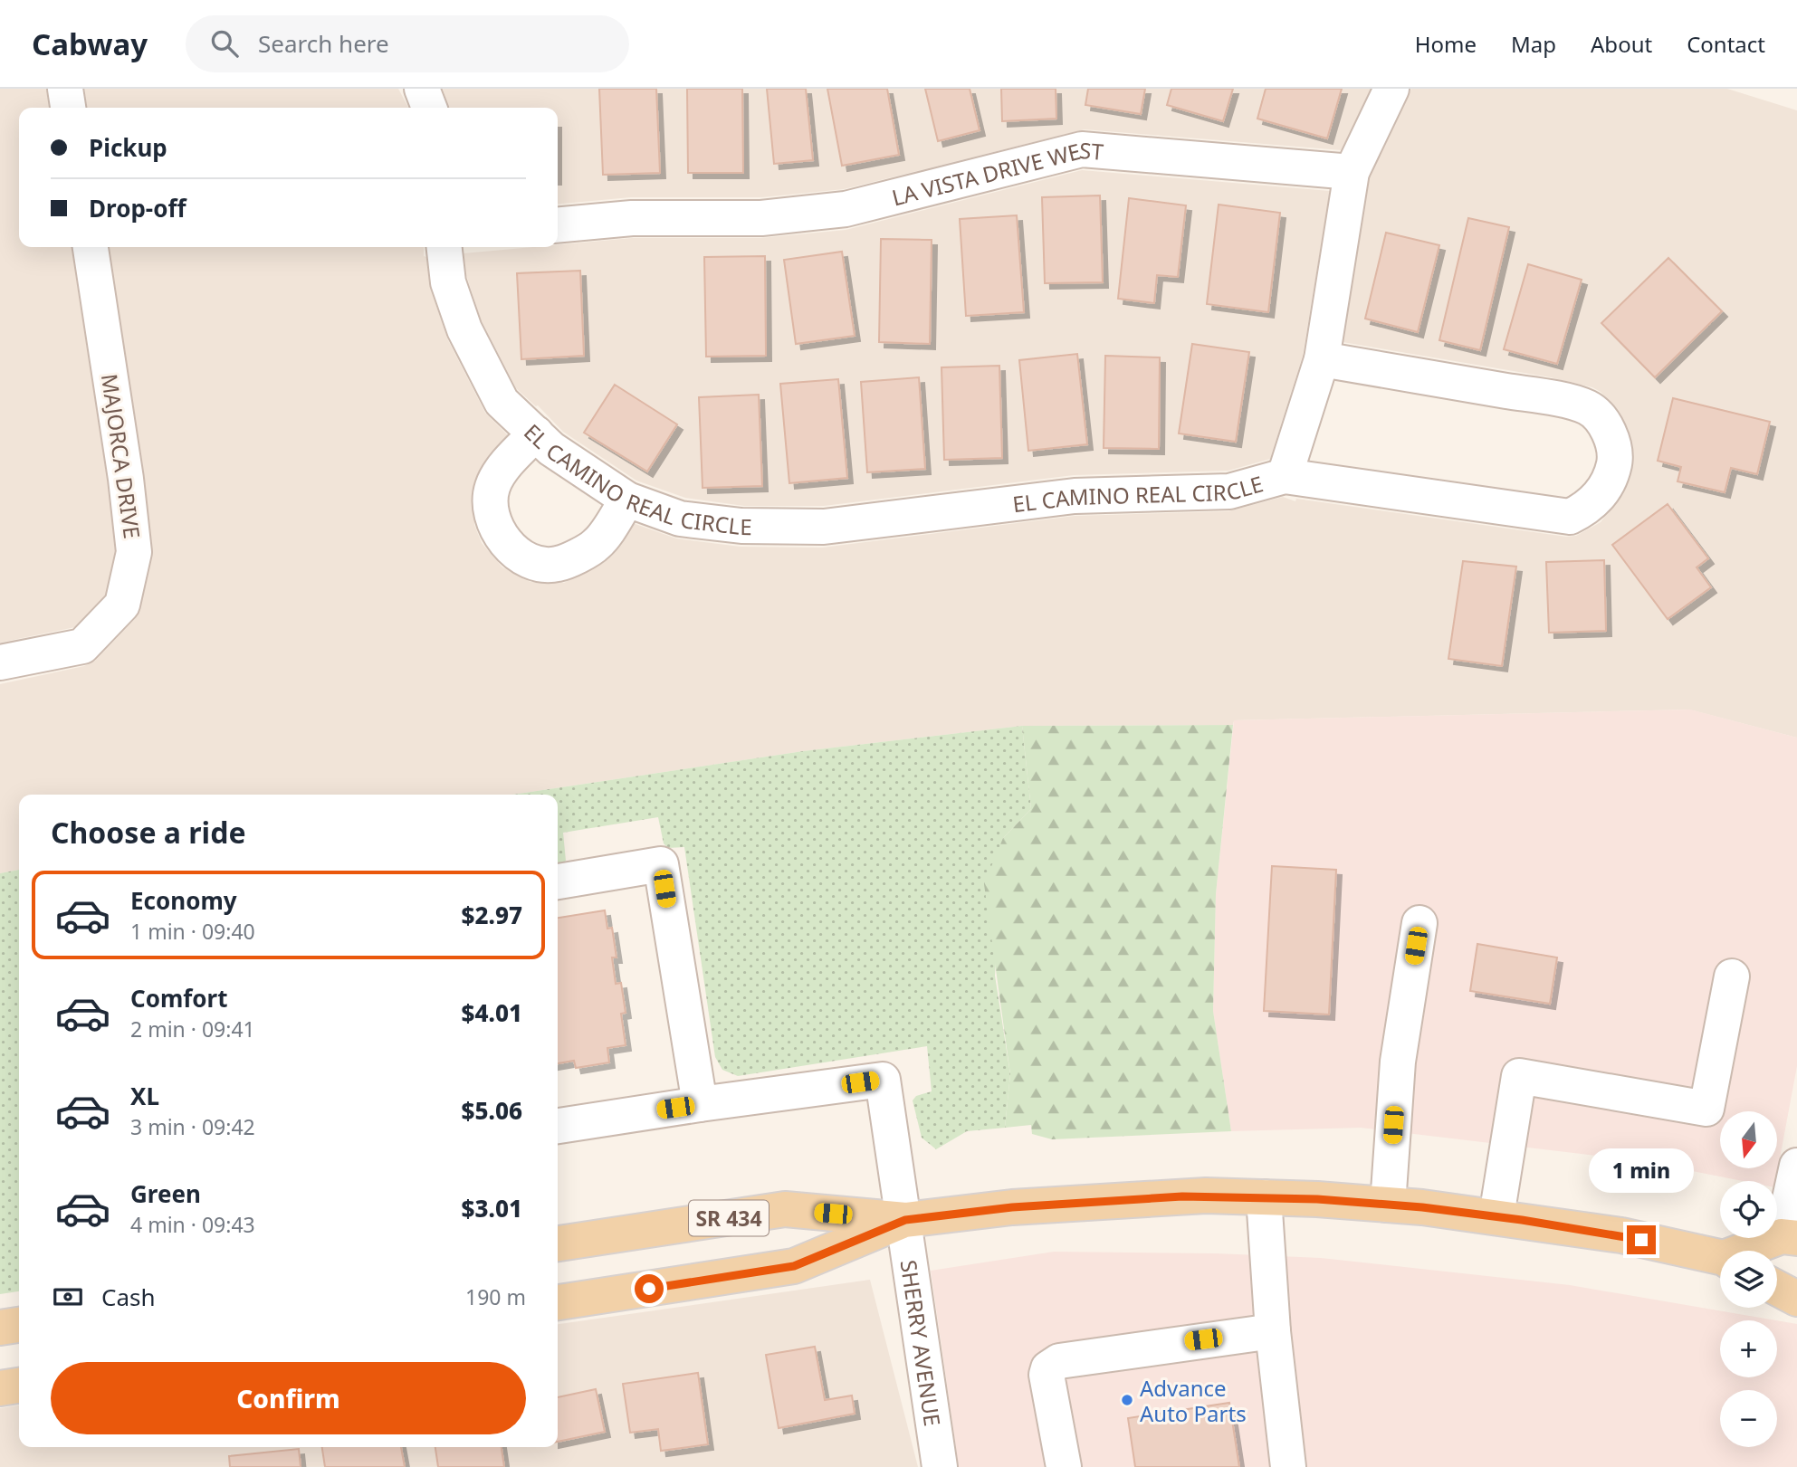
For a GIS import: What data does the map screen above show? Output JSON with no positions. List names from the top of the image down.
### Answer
{
  "streets": {
    "main road": ["SR 434"],
    "street": [
      "LA VISTA DRIVE WEST",
      "MAJORCA DRIVE",
      "EL CAMINO REAL CIRCLE",
      "SHERRY AVENUE"
    ]
  },
  "crossings": [
    ["SR 434", "SHERRY AVENUE"]
  ],
  "places": ["Advance Auto Parts"],
  "north": "bottom",
  "page": {
    "header": "Cabway",
    "search": "Search here",
    "nav": [
      "Home",
      "Map",
      "About",
      "Contact"
    ],
    "banner": ["Pickup", "Drop-off"],
    "heading": "Choose a ride",
    "list": [
      {
        "name": "Economy",
        "note": "1 min · 09:40",
        "value": "$2.97"
      },
      {
        "name": "Comfort",
        "note": "2 min · 09:41",
        "value": "$4.01"
      },
      {
        "name": "XL",
        "note": "3 min · 09:42",
        "value": "$5.06"
      },
      {
        "name": "Green",
        "note": "4 min · 09:43",
        "value": "$3.01"
      }
    ],
    "map_buttons": ["+", "−"],
    "bubble": "1 min",
    "pay": ["Cash", "190 m"],
    "buttons": "Confirm"
  }
}
